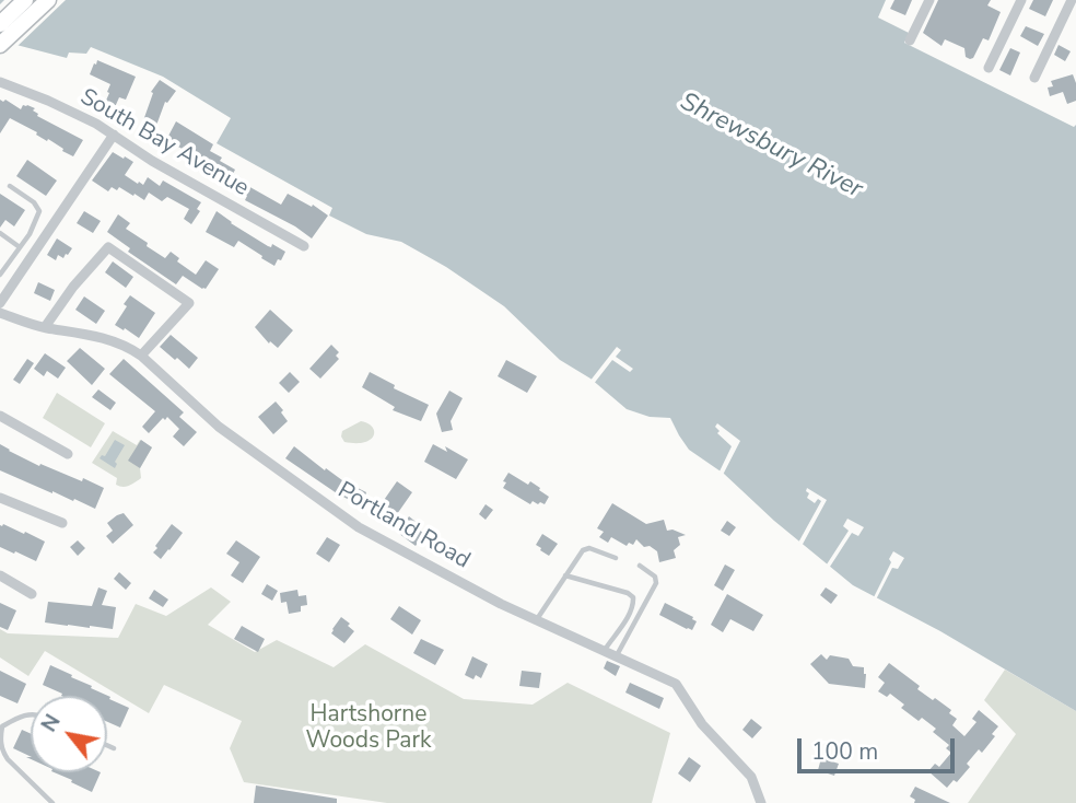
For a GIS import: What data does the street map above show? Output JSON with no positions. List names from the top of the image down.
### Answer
{
  "streets": {
    "street": ["South Bay Avenue", "Portland Road"]
  },
  "water": ["Shrewsbury River"],
  "parks": ["Hartshorne Woods Park"],
  "scale_bar": "100 m",
  "north": "top left"
}
